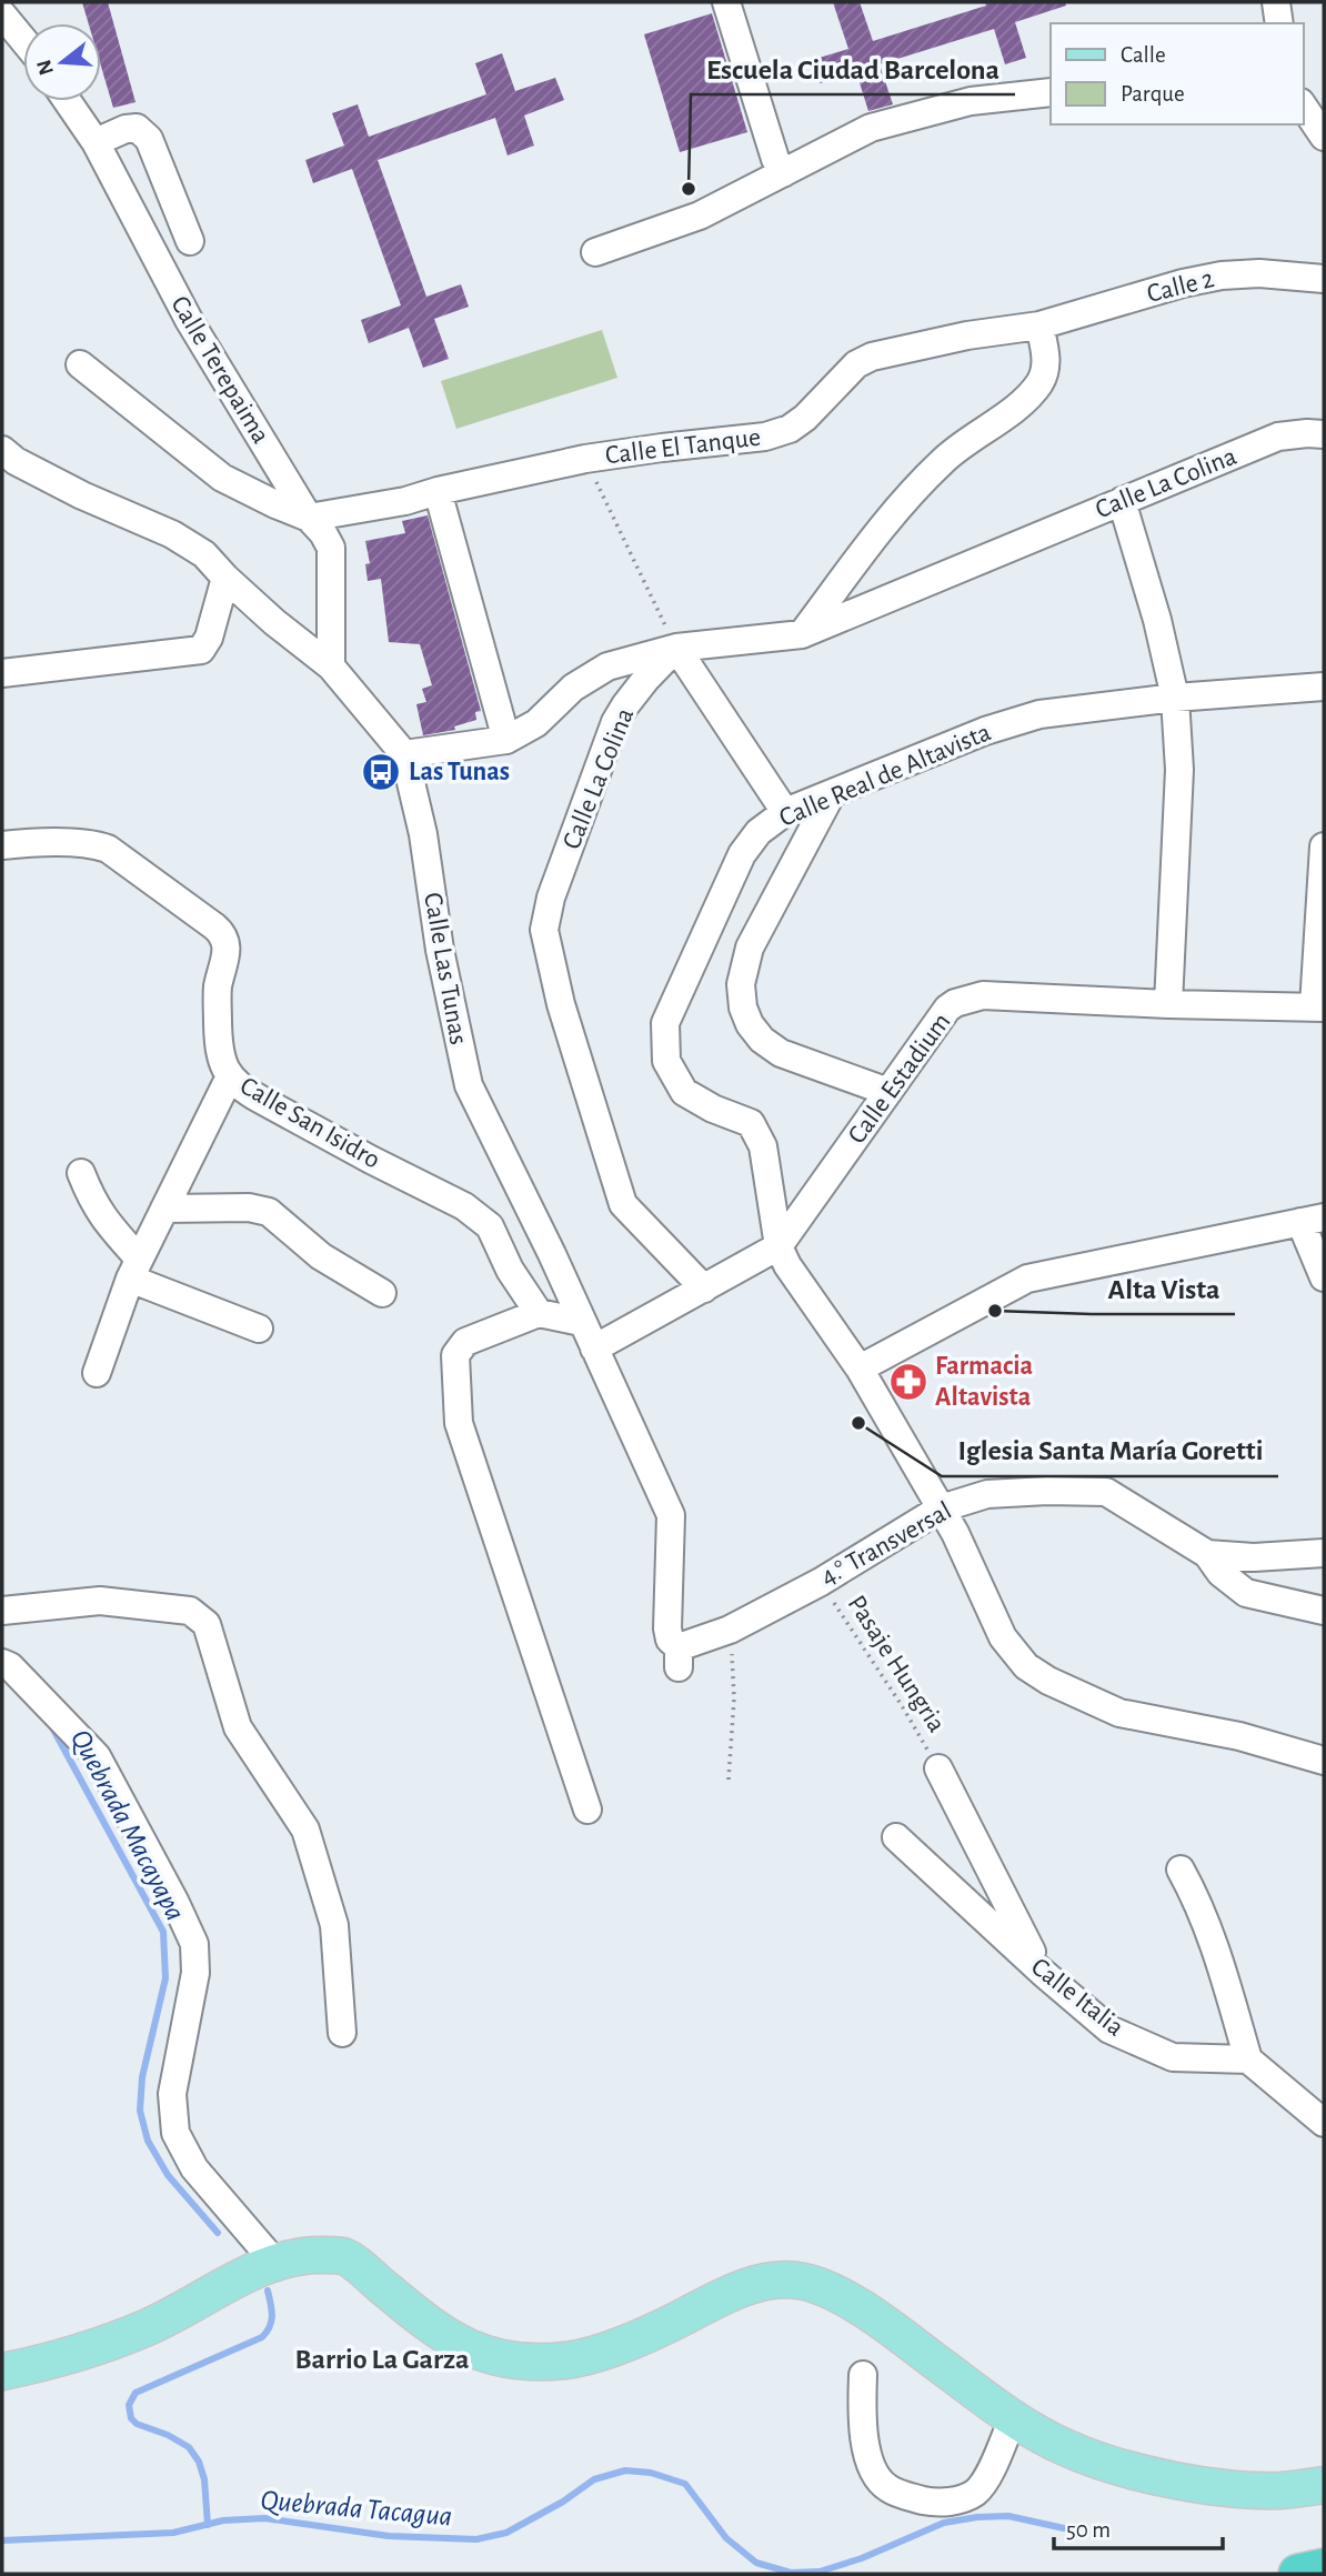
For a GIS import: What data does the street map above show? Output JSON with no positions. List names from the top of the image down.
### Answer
{
  "streets": {
    "street": [
      "Calle 2",
      "Calle Terepaima",
      "Calle El Tanque",
      "Calle La Colina",
      "Calle Real de Altavista",
      "Calle Las Tunas",
      "Calle Estadium",
      "Calle San Isidro",
      "4.° Transversal",
      "Calle Italia"
    ],
    "path": ["Pasaje Hungria"]
  },
  "crossings": [
    ["Calle 2", "Calle El Tanque"],
    ["Calle Terepaima", "Calle El Tanque"],
    ["Calle Terepaima", "Calle Las Tunas"],
    ["Calle La Colina", "Calle Estadium"],
    ["Calle Real de Altavista", "Calle Estadium"],
    ["Calle Real de Altavista", "4.° Transversal"],
    ["Calle Las Tunas", "Calle Estadium"],
    ["Calle Las Tunas", "4.° Transversal"],
    ["4.° Transversal", "Pasaje Hungria"]
  ],
  "districts": ["Barrio La Garza"],
  "water": ["Quebrada Macayapa", "Quebrada Tacagua"],
  "places": {
    "other": ["Escuela Ciudad Barcelona", "Alta Vista", "Iglesia Santa María Goretti"],
    "bus stop": ["Las Tunas"],
    "pharmacy": ["Farmacia Altavista"]
  },
  "legend": ["Calle", "Parque"],
  "scale_bar": "50 m",
  "north": "left"
}
